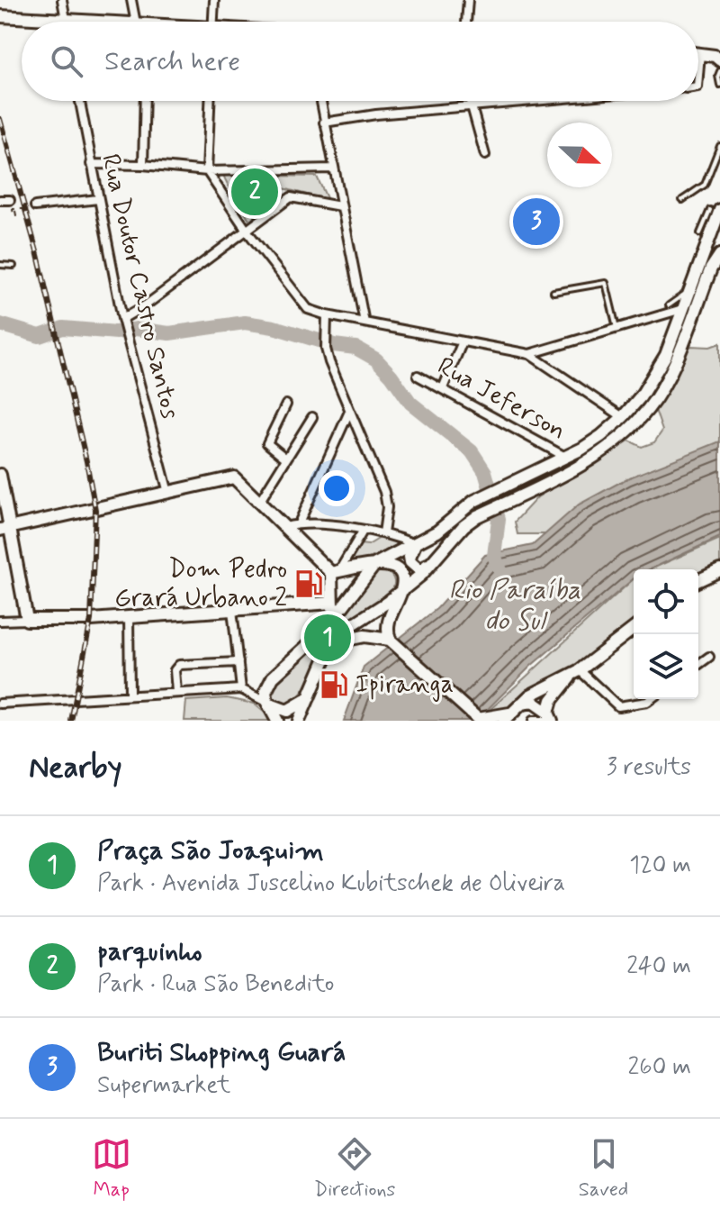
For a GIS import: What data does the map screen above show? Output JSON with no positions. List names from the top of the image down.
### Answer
{
  "streets": {
    "street": ["Rua Doutor Castro Santos", "Rua Jeferson"]
  },
  "water": ["Rio Paraíba do Sul"],
  "places": {
    "fuel station": ["Dom Pedro Grará Urbano 2", "Ipiranga"]
  },
  "north": "right",
  "page": {
    "search": "Search here",
    "pins": ["2", "3", "1"],
    "heading": ["Nearby", "3 results"],
    "list": [
      {
        "mark": "1",
        "name": "Praça São Joaquim",
        "note": "Park · Avenida Juscelino Kubitschek de Oliveira",
        "value": "120 m"
      },
      {
        "mark": "2",
        "name": "parquinho",
        "note": "Park · Rua São Benedito",
        "value": "240 m"
      },
      {
        "mark": "3",
        "name": "Buriti Shopping Guará",
        "note": "Supermarket",
        "value": "260 m"
      }
    ],
    "nav": ["Map", "Directions", "Saved"]
  }
}
